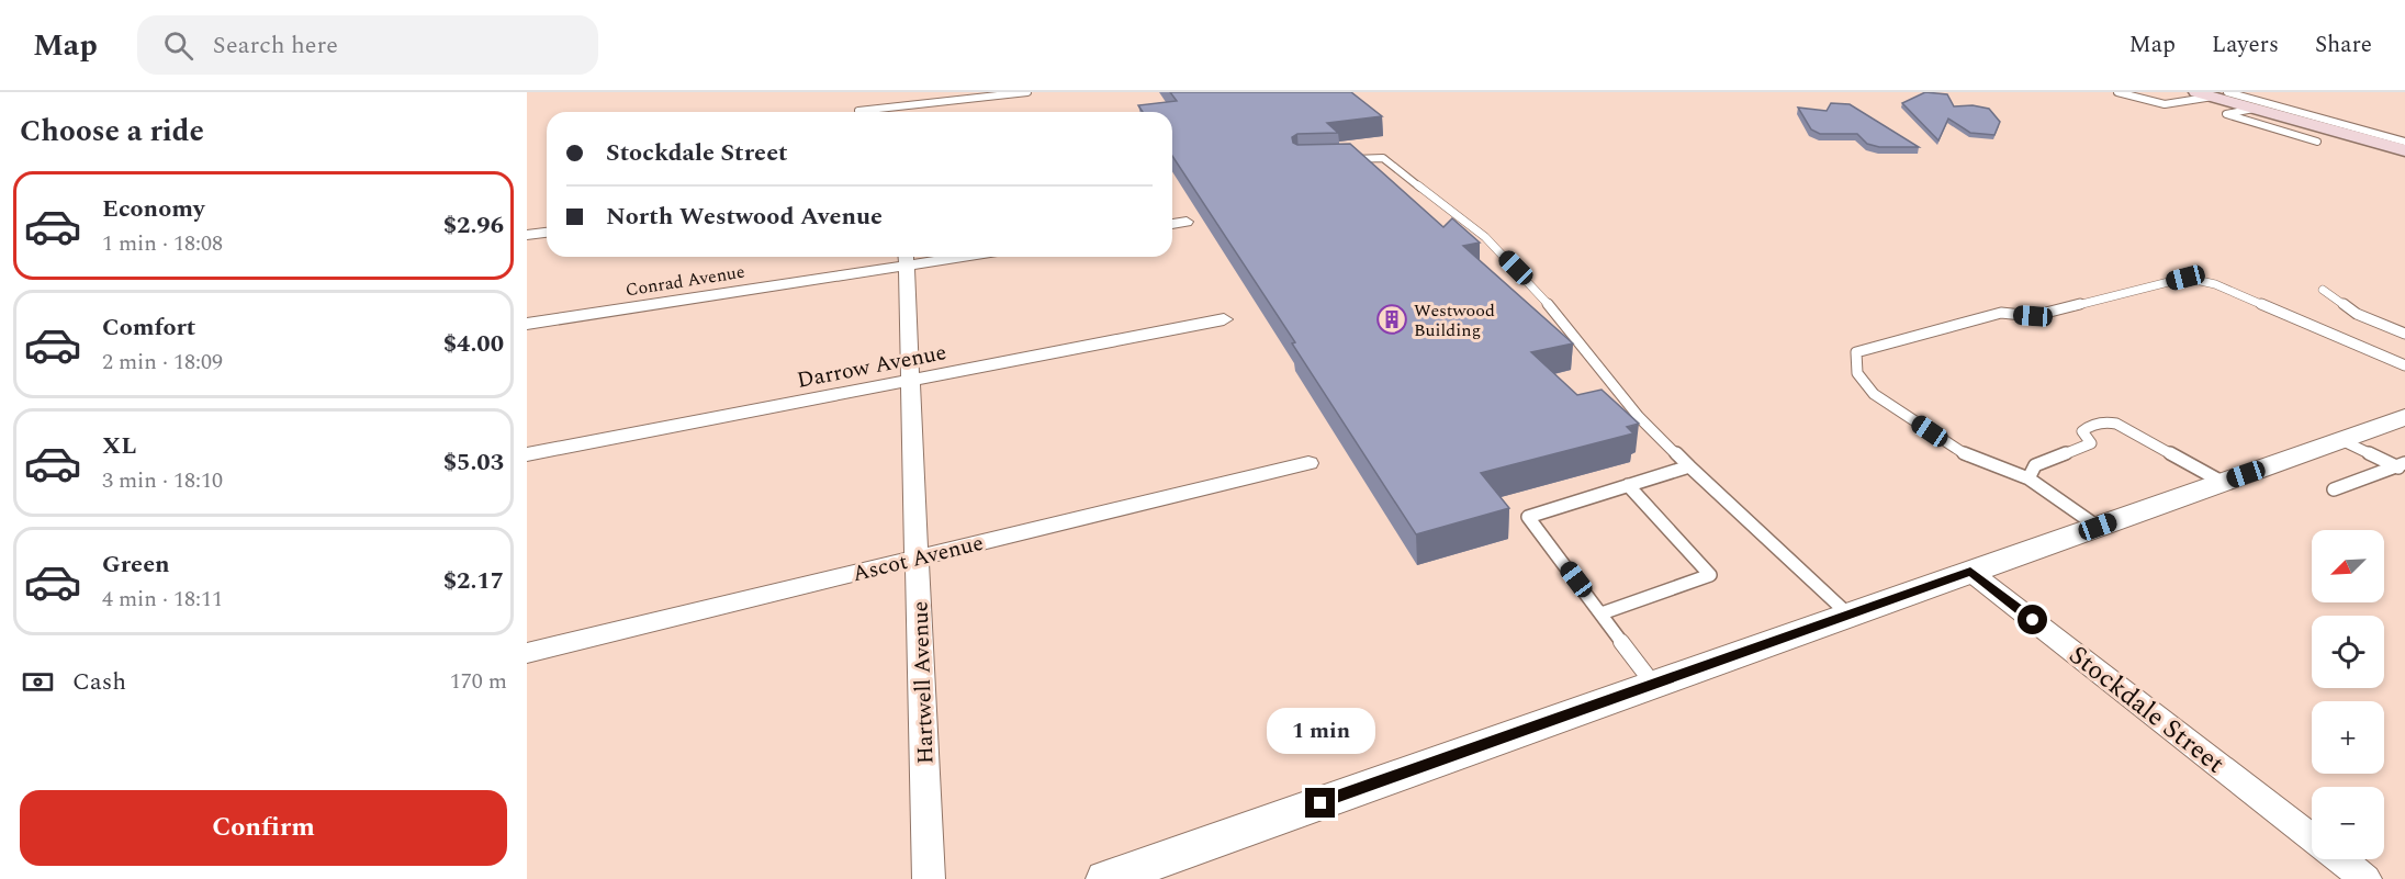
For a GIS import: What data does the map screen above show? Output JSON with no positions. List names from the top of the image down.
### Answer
{
  "streets": {
    "street": [
      "Conrad Avenue",
      "Darrow Avenue",
      "Ascot Avenue",
      "Hartwell Avenue",
      "Stockdale Street"
    ]
  },
  "crossings": [
    ["Conrad Avenue", "Hartwell Avenue"],
    ["Darrow Avenue", "Hartwell Avenue"],
    ["Ascot Avenue", "Hartwell Avenue"]
  ],
  "places": {
    "building": ["Westwood Building"]
  },
  "north": "bottom left",
  "page": {
    "header": "Map",
    "search": "Search here",
    "nav": ["Map", "Layers", "Share"],
    "heading": "Choose a ride",
    "banner": ["Stockdale Street", "North Westwood Avenue"],
    "list": [
      {
        "name": "Economy",
        "note": "1 min · 18:08",
        "value": "$2.96"
      },
      {
        "name": "Comfort",
        "note": "2 min · 18:09",
        "value": "$4.00"
      },
      {
        "name": "XL",
        "note": "3 min · 18:10",
        "value": "$5.03"
      },
      {
        "name": "Green",
        "note": "4 min · 18:11",
        "value": "$2.17"
      }
    ],
    "map_buttons": ["+", "−"],
    "pay": ["Cash", "170 m"],
    "bubble": "1 min",
    "buttons": "Confirm"
  }
}
